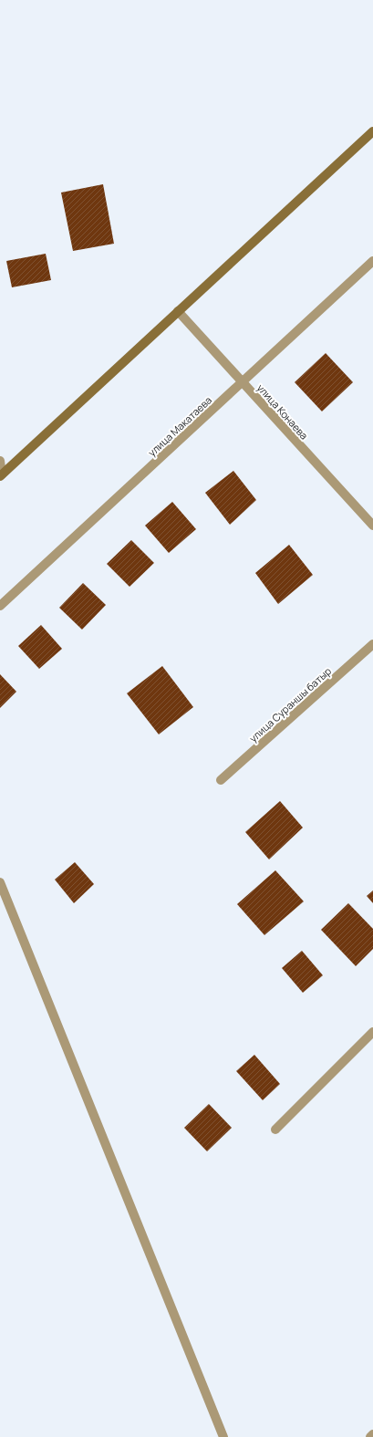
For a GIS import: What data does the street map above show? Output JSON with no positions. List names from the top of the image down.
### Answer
{
  "streets": {
    "street": ["улица Конаева", "улица Макатаева", "улица Сураншы батыр"]
  },
  "crossings": [
    ["улица Конаева", "улица Макатаева"]
  ]
}
